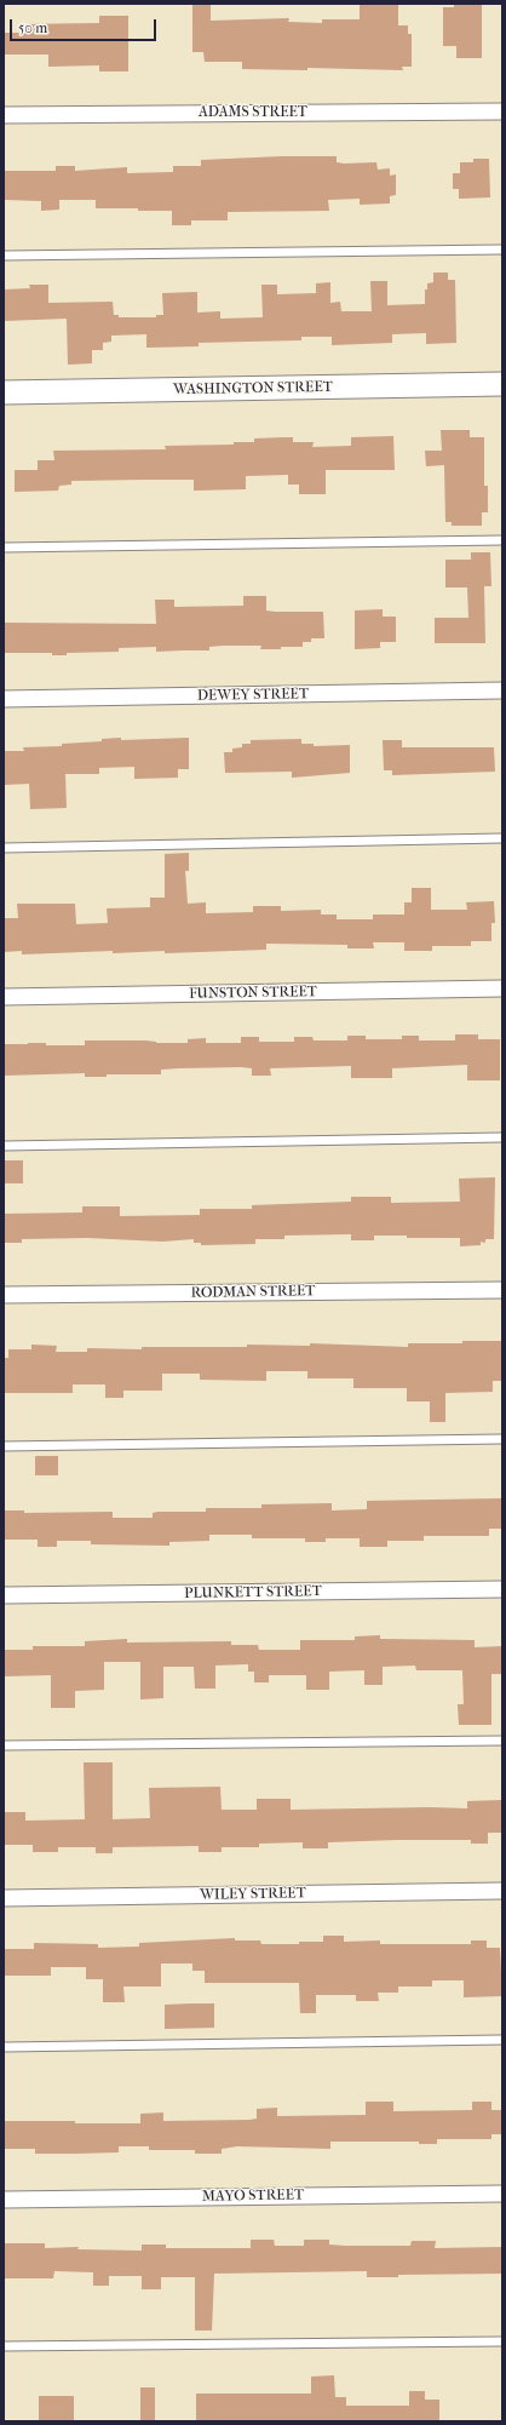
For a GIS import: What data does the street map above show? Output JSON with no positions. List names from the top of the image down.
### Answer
{
  "streets": {
    "street": [
      "ADAMS STREET",
      "WASHINGTON STREET",
      "DEWEY STREET",
      "FUNSTON STREET",
      "RODMAN STREET",
      "PLUNKETT STREET",
      "WILEY STREET",
      "MAYO STREET"
    ]
  },
  "scale_bar": "50 m"
}
